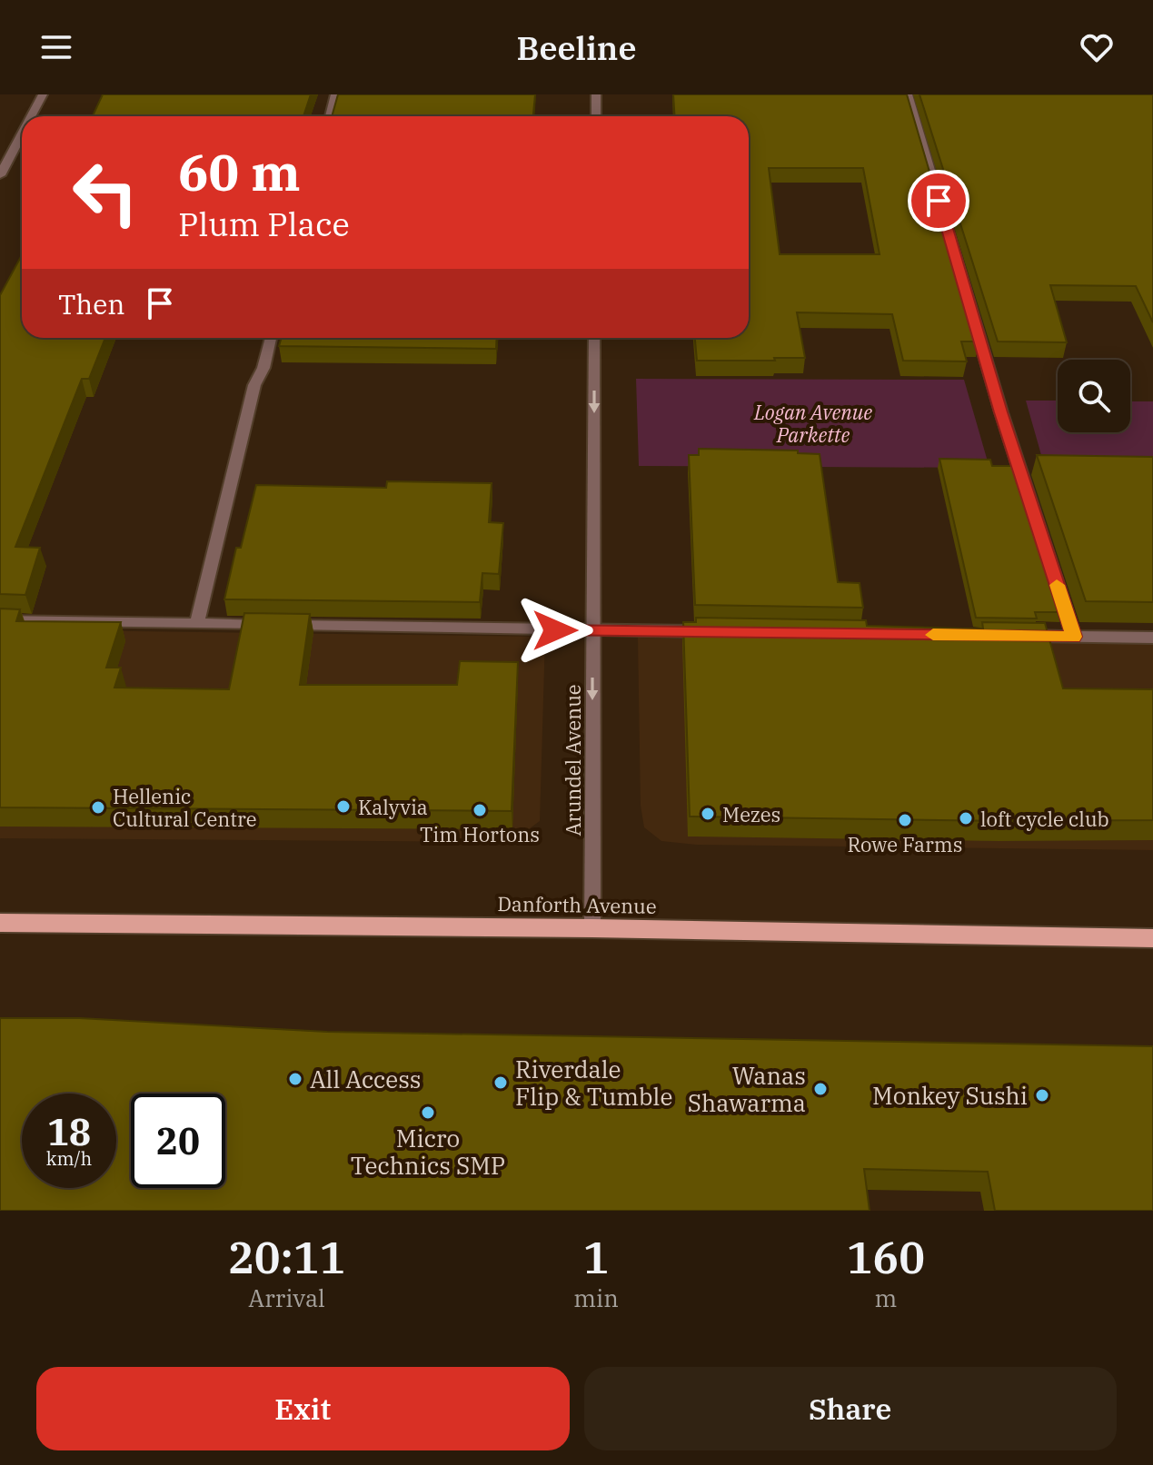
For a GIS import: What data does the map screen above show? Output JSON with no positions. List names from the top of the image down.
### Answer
{
  "streets": {
    "main road": ["Danforth Avenue"],
    "street": ["Arundel Avenue"]
  },
  "crossings": [
    ["Arundel Avenue", "Danforth Avenue"]
  ],
  "one_way": ["Arundel Avenue"],
  "parks": ["Logan Avenue Parkette"],
  "places": [
    "Kalyvia",
    "Hellenic Cultural Centre",
    "Tim Hortons",
    "Mezes",
    "loft cycle club",
    "Rowe Farms",
    "All Access",
    "Riverdale Flip & Tumble",
    "Wanas Shawarma",
    "Monkey Sushi",
    "Micro Technics SMP"
  ],
  "page": {
    "header": "Beeline",
    "turn": ["60 m", "Plum Place"],
    "then": "Then",
    "speed": "18 km/h",
    "limit": "20",
    "eta": [
      "20:11",
      "Arrival",
      "1",
      "min",
      "160",
      "m"
    ],
    "buttons": ["Exit", "Share"]
  }
}
